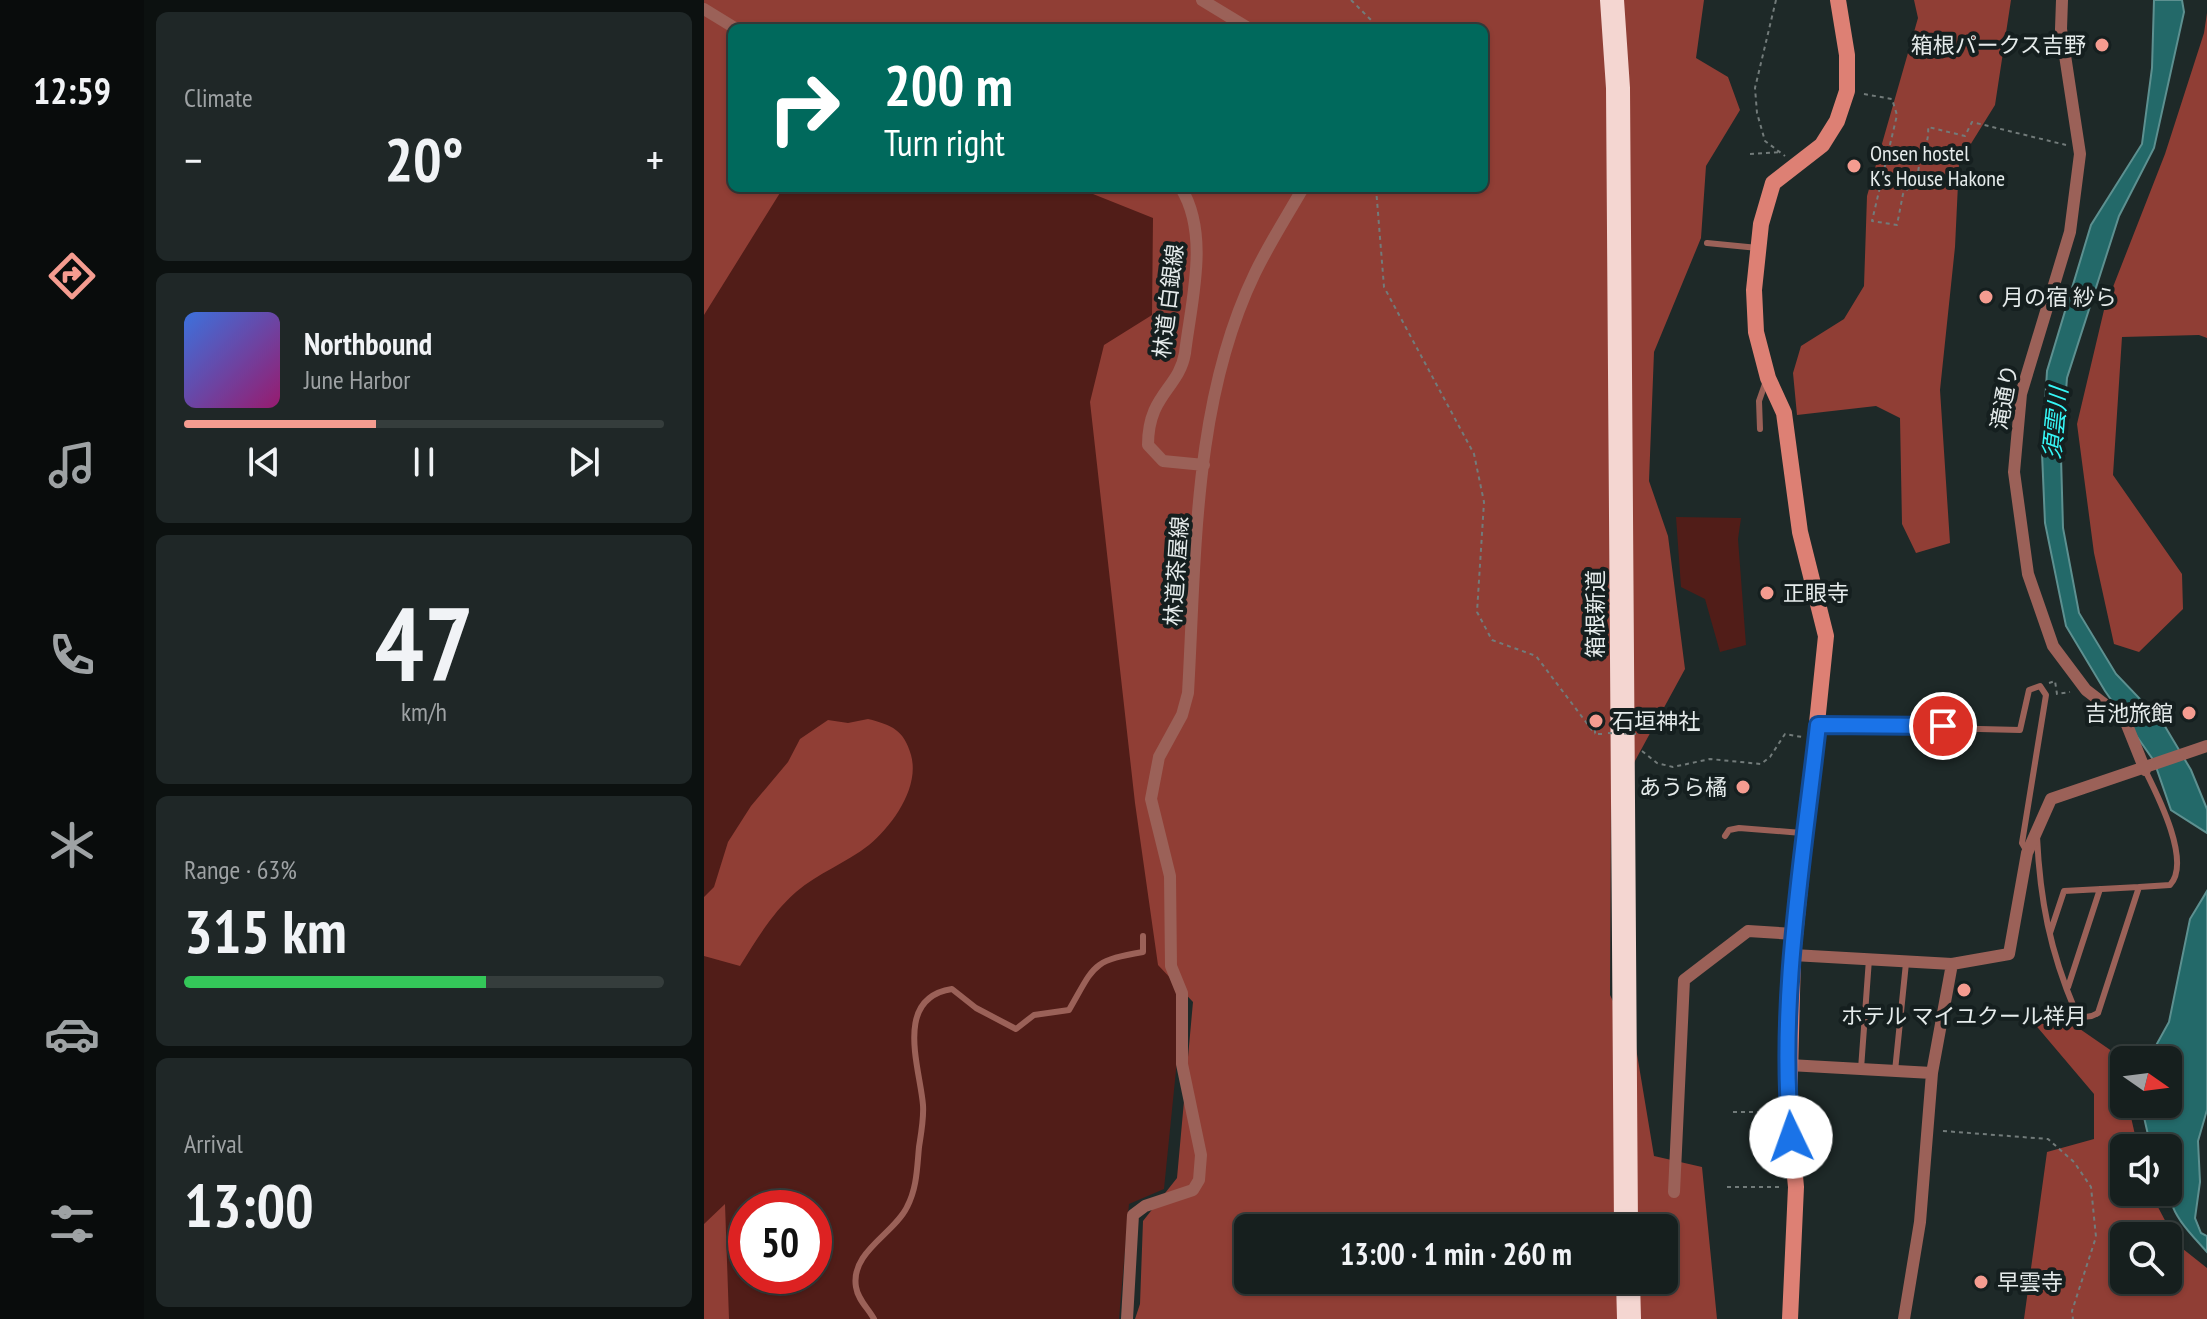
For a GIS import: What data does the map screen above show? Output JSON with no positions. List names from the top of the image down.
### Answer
{
  "streets": {
    "highway": ["箱根新道"],
    "street": ["林道 白銀線", "滝通り", "林道茶屋線"]
  },
  "crossings": [
    ["林道 白銀線", "林道茶屋線"]
  ],
  "water": ["須雲川"],
  "places": [
    "箱根パークス吉野",
    "Onsen hostel K's House Hakone",
    "月の宿 紗ら",
    "正眼寺",
    "吉池旅館",
    "石垣神社",
    "あうら橘",
    "ホテル マイユクール祥月",
    "早雲寺"
  ],
  "north": "right",
  "page": {
    "tabs": "12:59",
    "tile": [
      "Climate",
      ["47", "km/h"],
      ["Range · 63%", "315 km"],
      ["Arrival", "13:00"]
    ],
    "turn": ["200 m", "Turn right"],
    "heat": ["−", "20°", "+"],
    "song": ["Northbound", "June Harbor"],
    "limit": "50",
    "trip": "13:00 · 1 min · 260 m"
  }
}
